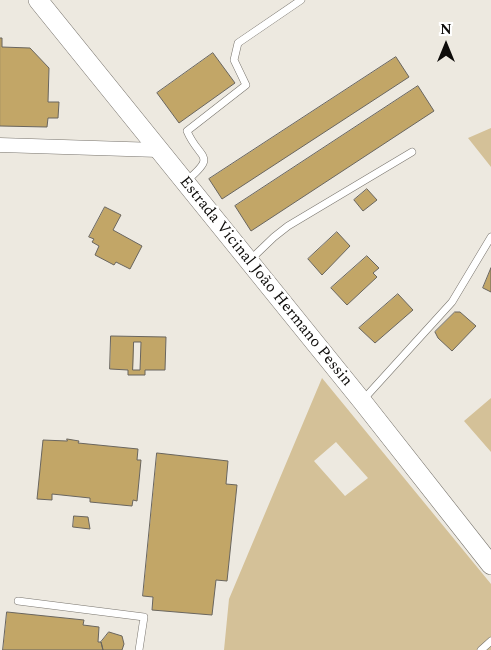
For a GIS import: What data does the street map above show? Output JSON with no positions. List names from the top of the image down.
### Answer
{
  "streets": {
    "main road": ["Estrada Vicinal João Hermano Pessin"]
  },
  "north": "top"
}
